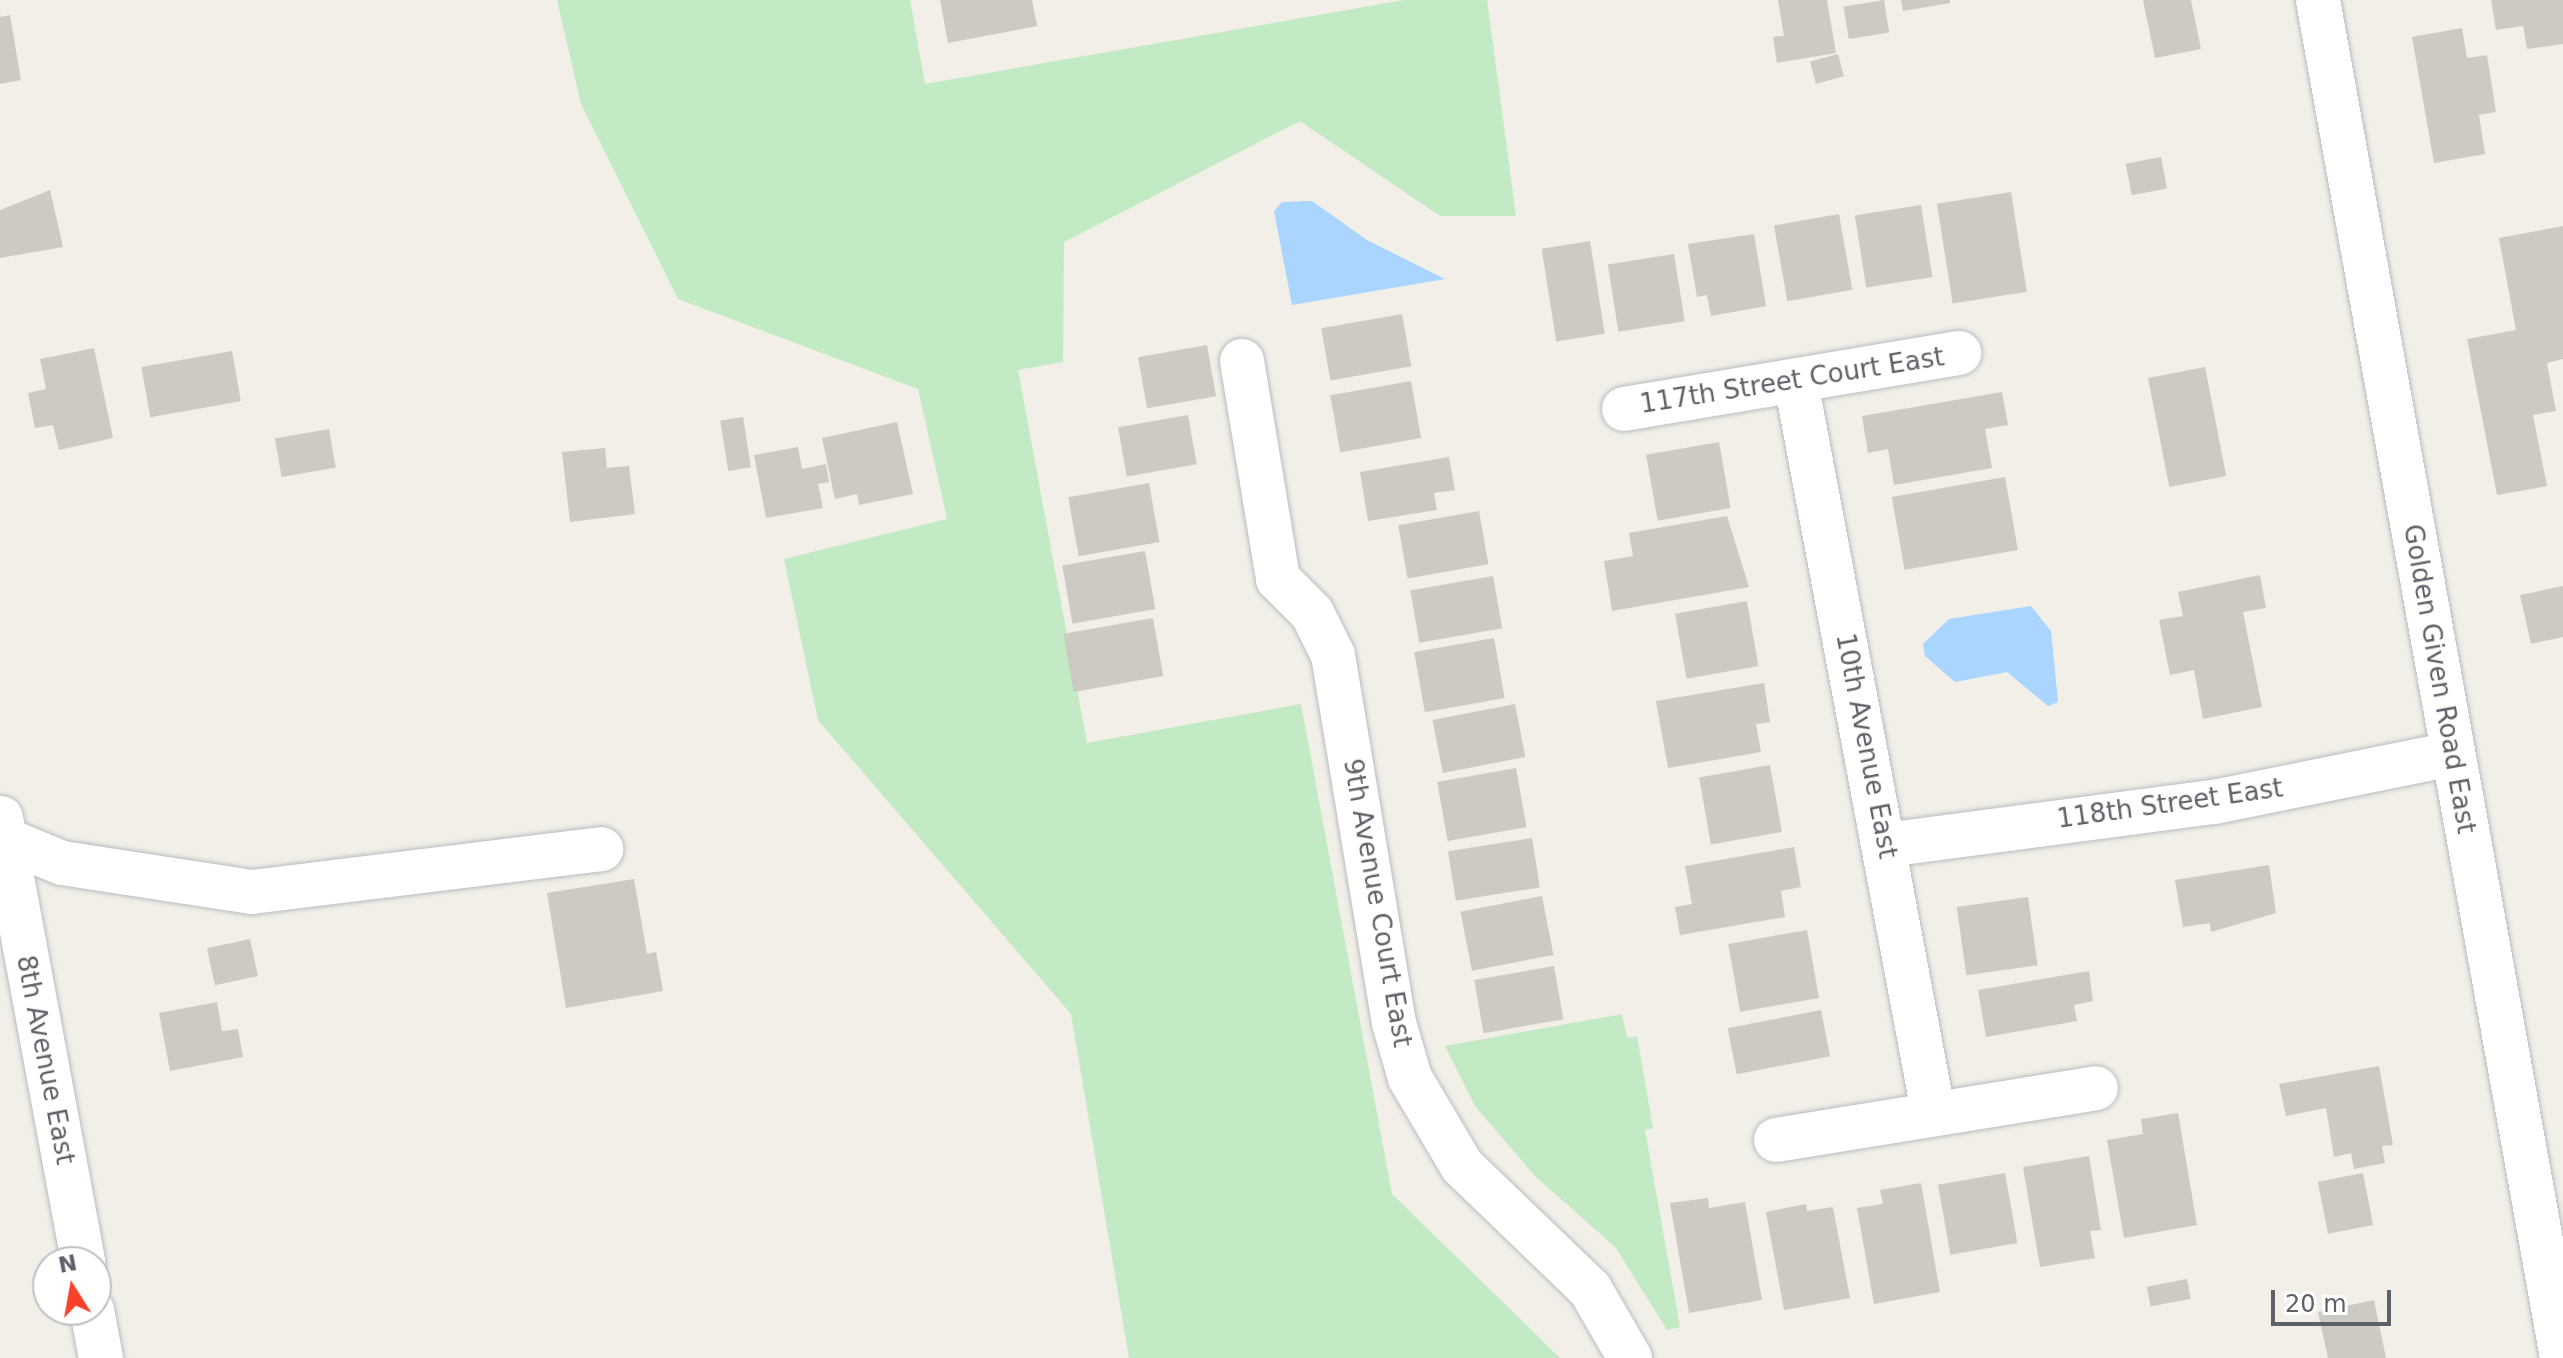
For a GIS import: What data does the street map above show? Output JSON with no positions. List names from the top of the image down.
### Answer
{
  "streets": {
    "street": [
      "117th Street Court East",
      "Golden Given Road East",
      "10th Avenue East",
      "118th Street East",
      "9th Avenue Court East",
      "8th Avenue East"
    ]
  },
  "crossings": [
    ["117th Street Court East", "10th Avenue East"],
    ["Golden Given Road East", "118th Street East"],
    ["10th Avenue East", "118th Street East"]
  ],
  "scale_bar": "20 m",
  "north": "top"
}
